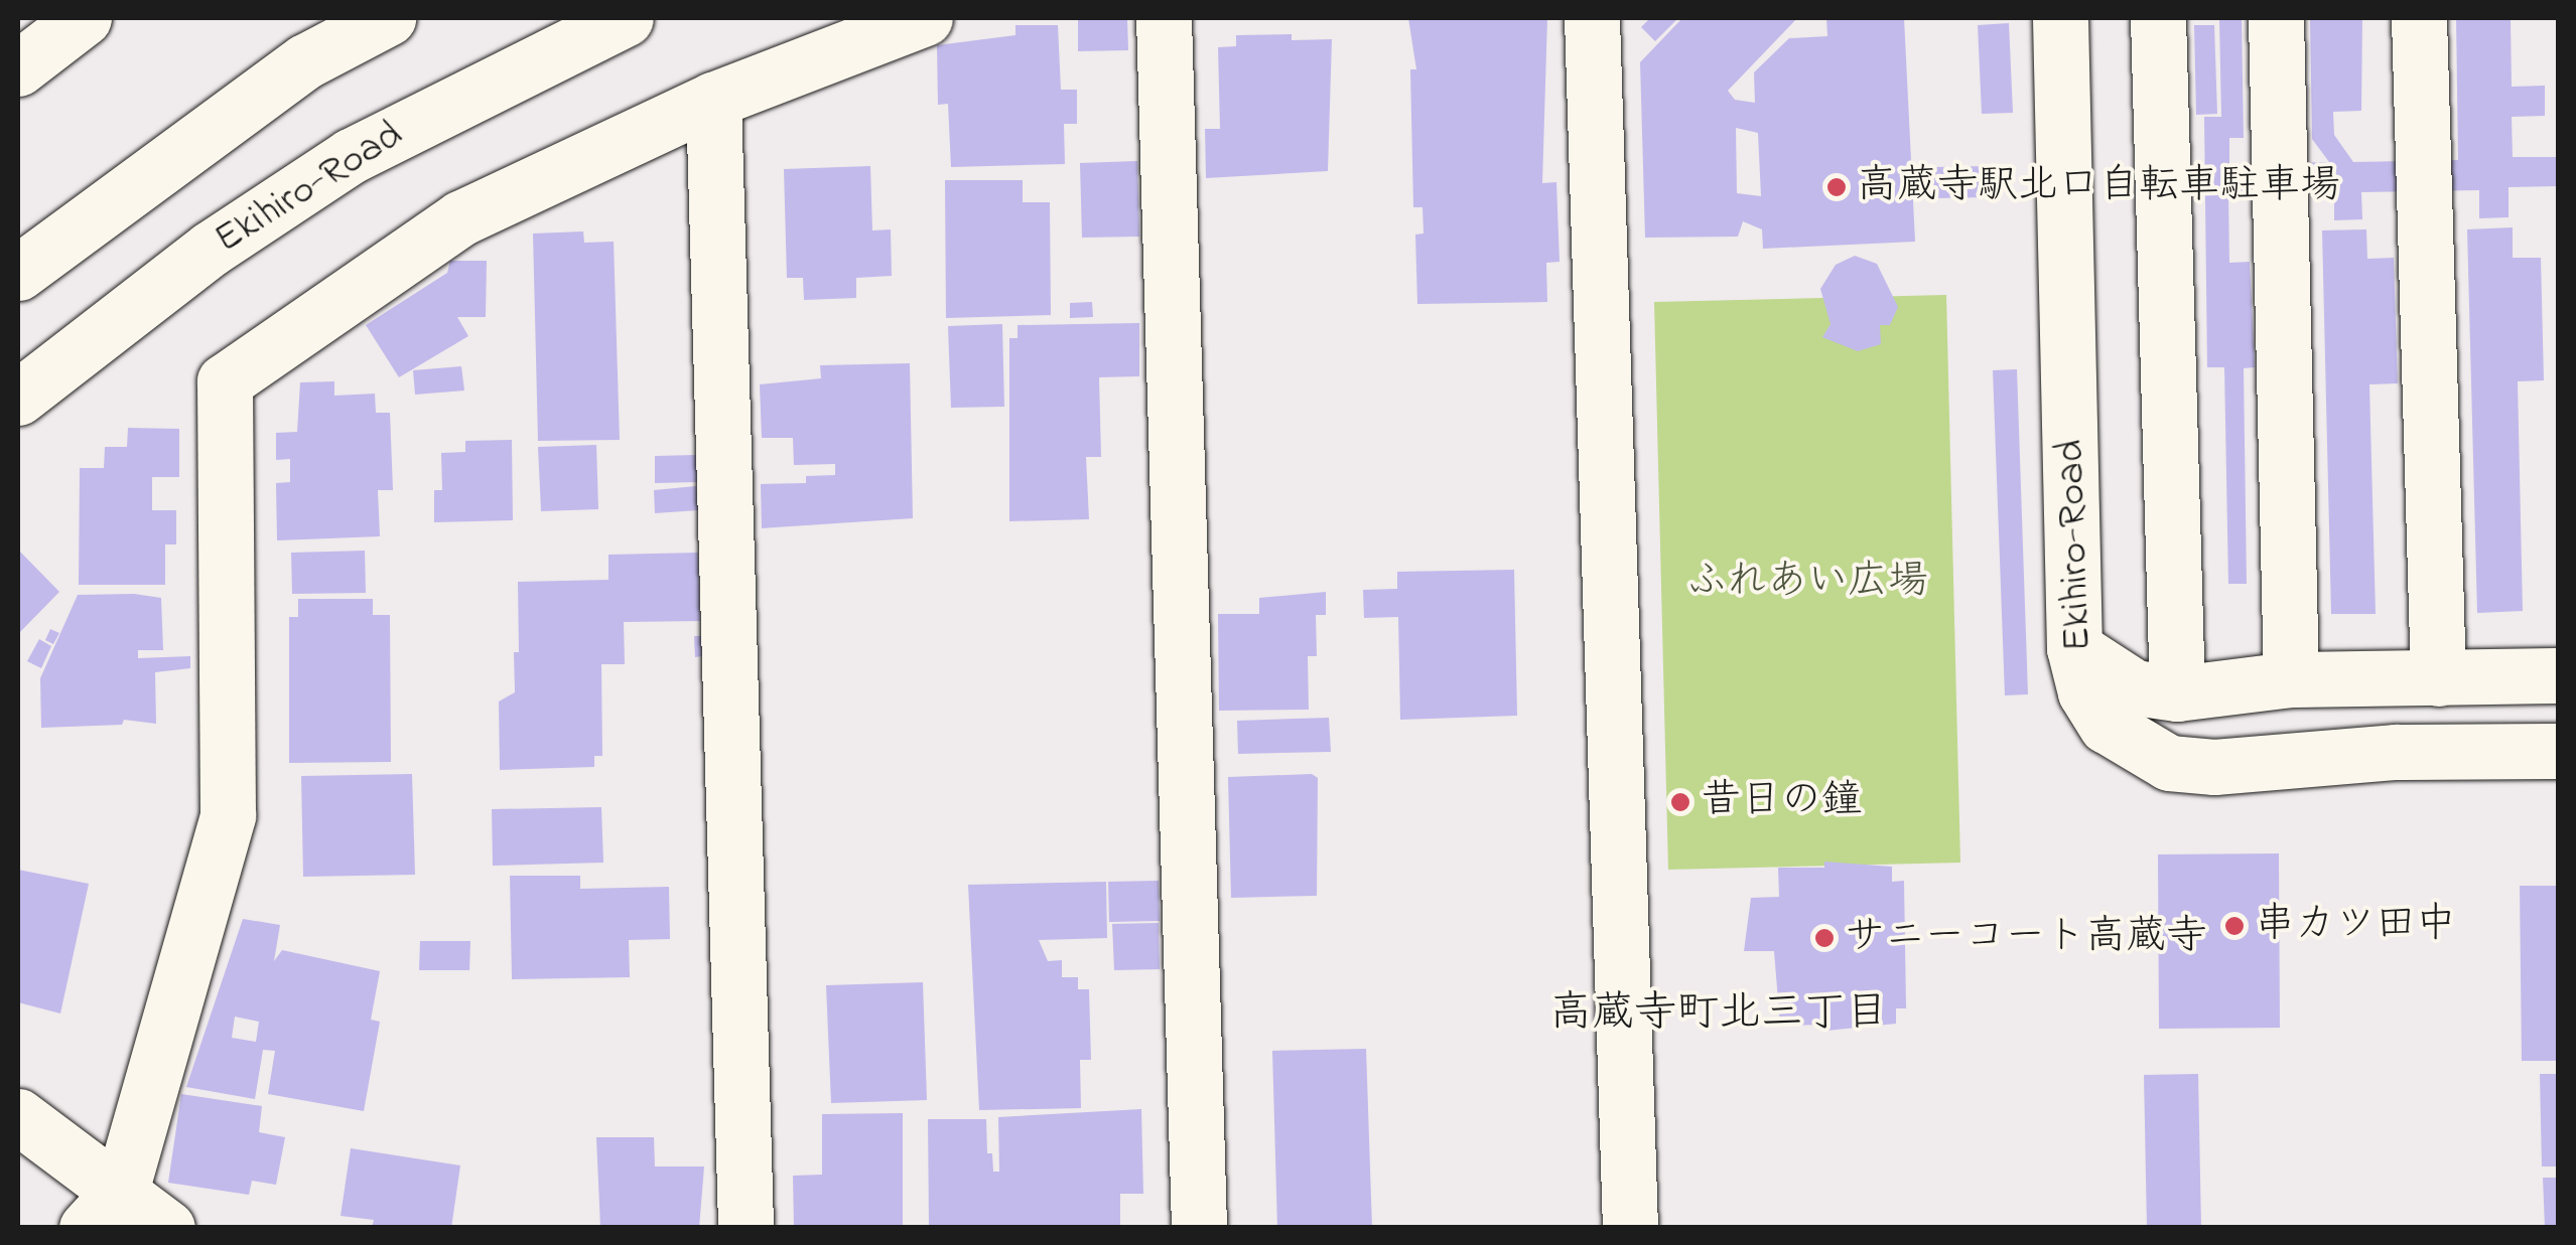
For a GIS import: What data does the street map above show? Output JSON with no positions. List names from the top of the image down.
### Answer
{
  "streets": {
    "street": ["Ekihiro-Road"]
  },
  "districts": ["高蔵寺町北三丁目"],
  "parks": ["ふれあい広場"],
  "places": [
    "高蔵寺駅北口自転車駐車場",
    "昔日の鐘",
    "串カツ田中",
    "サニーコート高蔵寺"
  ]
}
